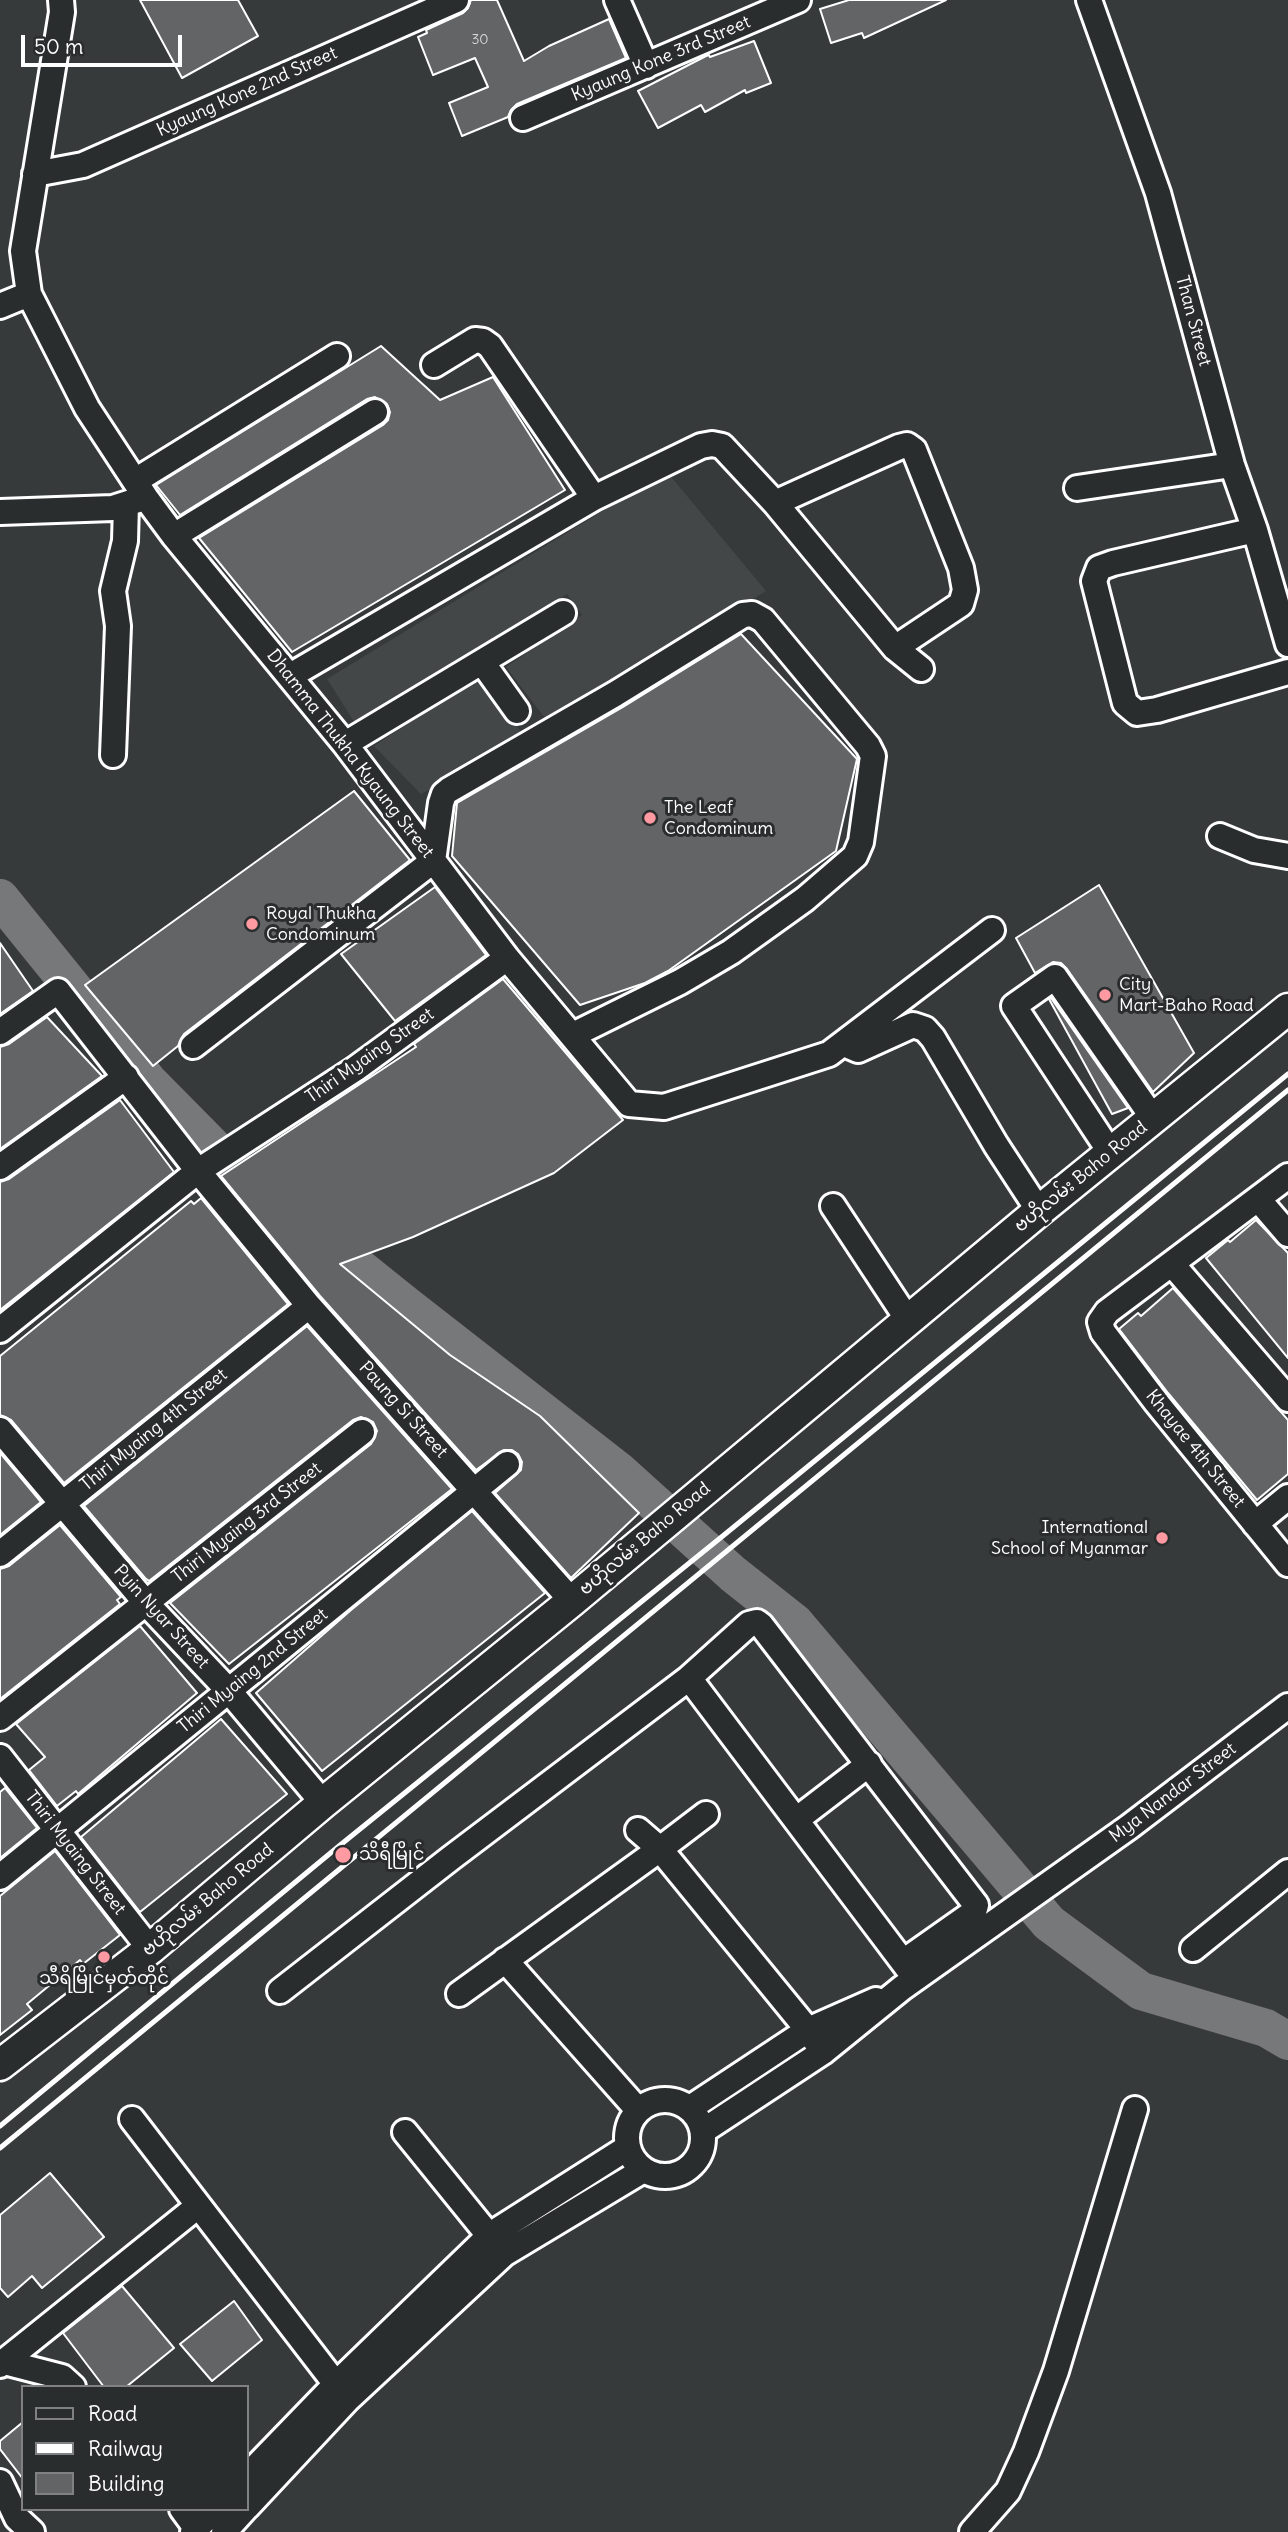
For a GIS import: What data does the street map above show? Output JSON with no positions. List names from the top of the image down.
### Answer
{
  "streets": {
    "main road": ["ဗဟိုလမ်း Baho Road"],
    "street": [
      "Kyaung Kone 3rd Street",
      "Kyaung Kone 2nd Street",
      "Than Street",
      "Dhamma Thukha Kyaung Street",
      "Thiri Myaing Street",
      "Paung Si Street",
      "Thiri Myaing 4th Street",
      "Khayae 4th Street",
      "Thiri Myaing 3rd Street",
      "Pyin Nyar Street",
      "Thiri Myaing 2nd Street",
      "Mya Nandar Street"
    ]
  },
  "crossings": [
    ["Kyaung Kone 2nd Street", "Dhamma Thukha Kyaung Street"],
    ["Dhamma Thukha Kyaung Street", "Thiri Myaing Street"],
    ["Thiri Myaing Street", "ဗဟိုလမ်း Baho Road"],
    ["Thiri Myaing Street", "Paung Si Street"],
    ["Thiri Myaing Street", "Thiri Myaing 2nd Street"],
    ["ဗဟိုလမ်း Baho Road", "Paung Si Street"],
    ["ဗဟိုလမ်း Baho Road", "Pyin Nyar Street"],
    ["Paung Si Street", "Thiri Myaing 4th Street"],
    ["Paung Si Street", "Thiri Myaing 2nd Street"],
    ["Thiri Myaing 4th Street", "Pyin Nyar Street"],
    ["Thiri Myaing 3rd Street", "Pyin Nyar Street"],
    ["Pyin Nyar Street", "Thiri Myaing 2nd Street"]
  ],
  "places": [
    "The Leaf Condominum",
    "Royal Thukha Condominum",
    "City Mart-Baho Road",
    "International School of Myanmar",
    "သိရီမြိုင်",
    "သီရိမြိုင်မှတ်တိုင်"
  ],
  "house_numbers": ["30"],
  "legend": ["Road", "Railway", "Building"],
  "scale_bar": "50 m"
}
